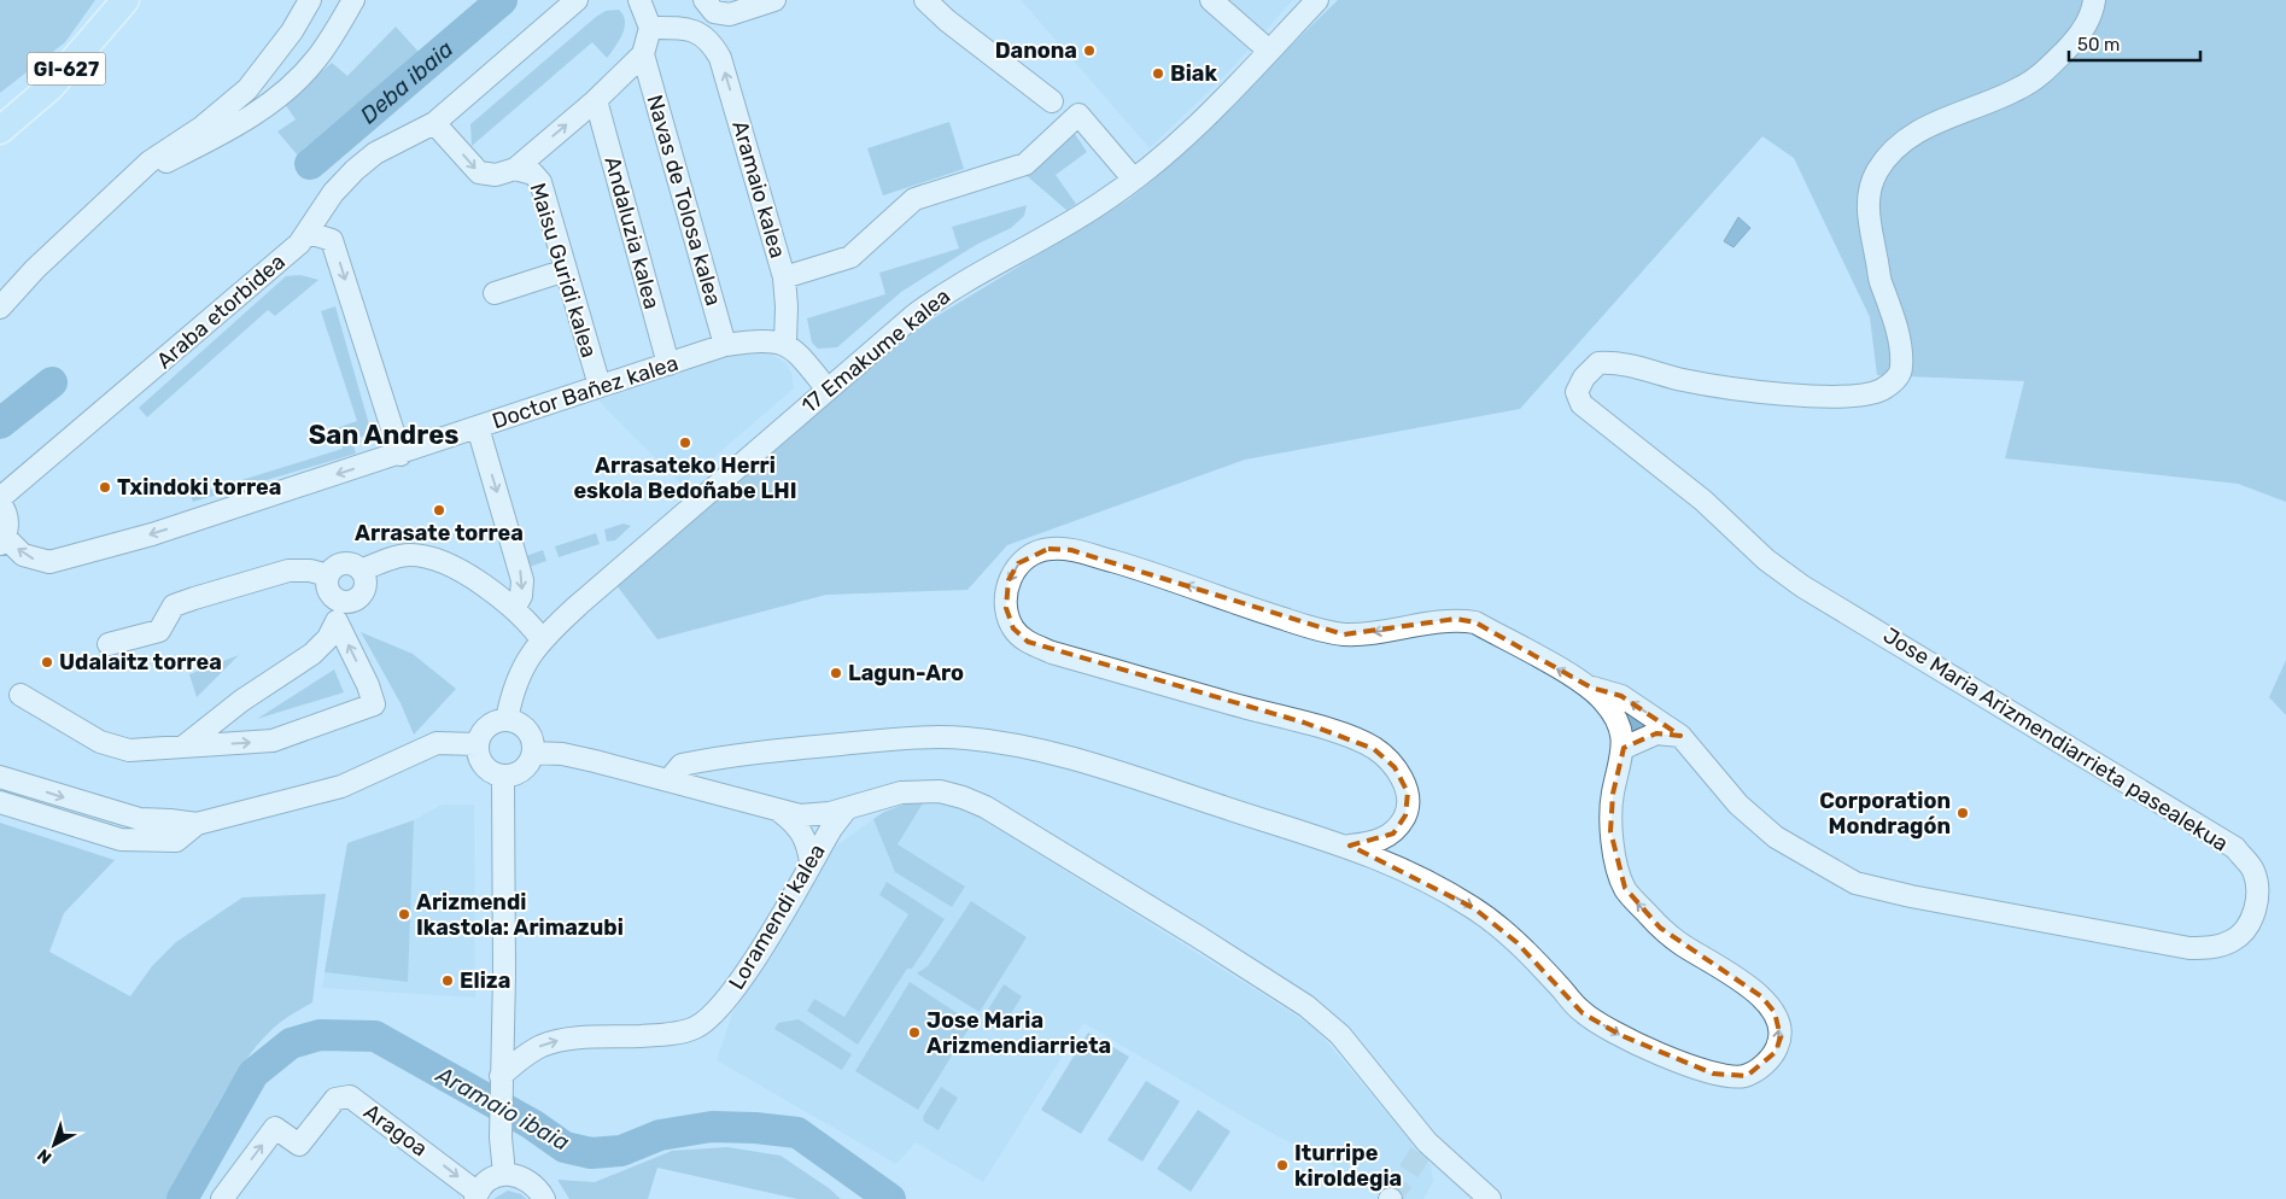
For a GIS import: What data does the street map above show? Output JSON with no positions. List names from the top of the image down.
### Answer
{
  "streets": {
    "main road": ["GI-627"],
    "street": [
      "Aramaio kalea",
      "Navas de Tolosa kalea",
      "Andaluzia kalea",
      "Maisu Guridi kalea",
      "Araba etorbidea",
      "17 Emakume kalea",
      "Doctor Bañez kalea",
      "Jose Maria Arizmendiarrieta pasealekua",
      "Loramendi kalea",
      "Aragoa"
    ]
  },
  "crossings": [
    ["Aramaio kalea", "Doctor Bañez kalea"],
    ["Navas de Tolosa kalea", "Doctor Bañez kalea"],
    ["Andaluzia kalea", "Doctor Bañez kalea"],
    ["Maisu Guridi kalea", "Doctor Bañez kalea"]
  ],
  "one_way": ["Aramaio kalea", "Loramendi kalea"],
  "districts": ["San Andres"],
  "water": ["Deba ibaia", "Aramaio ibaia"],
  "places": [
    "Danona",
    "Biak",
    "Arrasateko Herri eskola Bedoñabe LHI",
    "Txindoki torrea",
    "Arrasate torrea",
    "Udalaitz torrea",
    "Lagun-Aro",
    "Corporation Mondragón",
    "Arizmendi Ikastola: Arimazubi",
    "Eliza",
    "Jose Maria Arizmendiarrieta",
    "Iturripe kiroldegia"
  ],
  "scale_bar": "50 m",
  "north": "bottom left"
}
